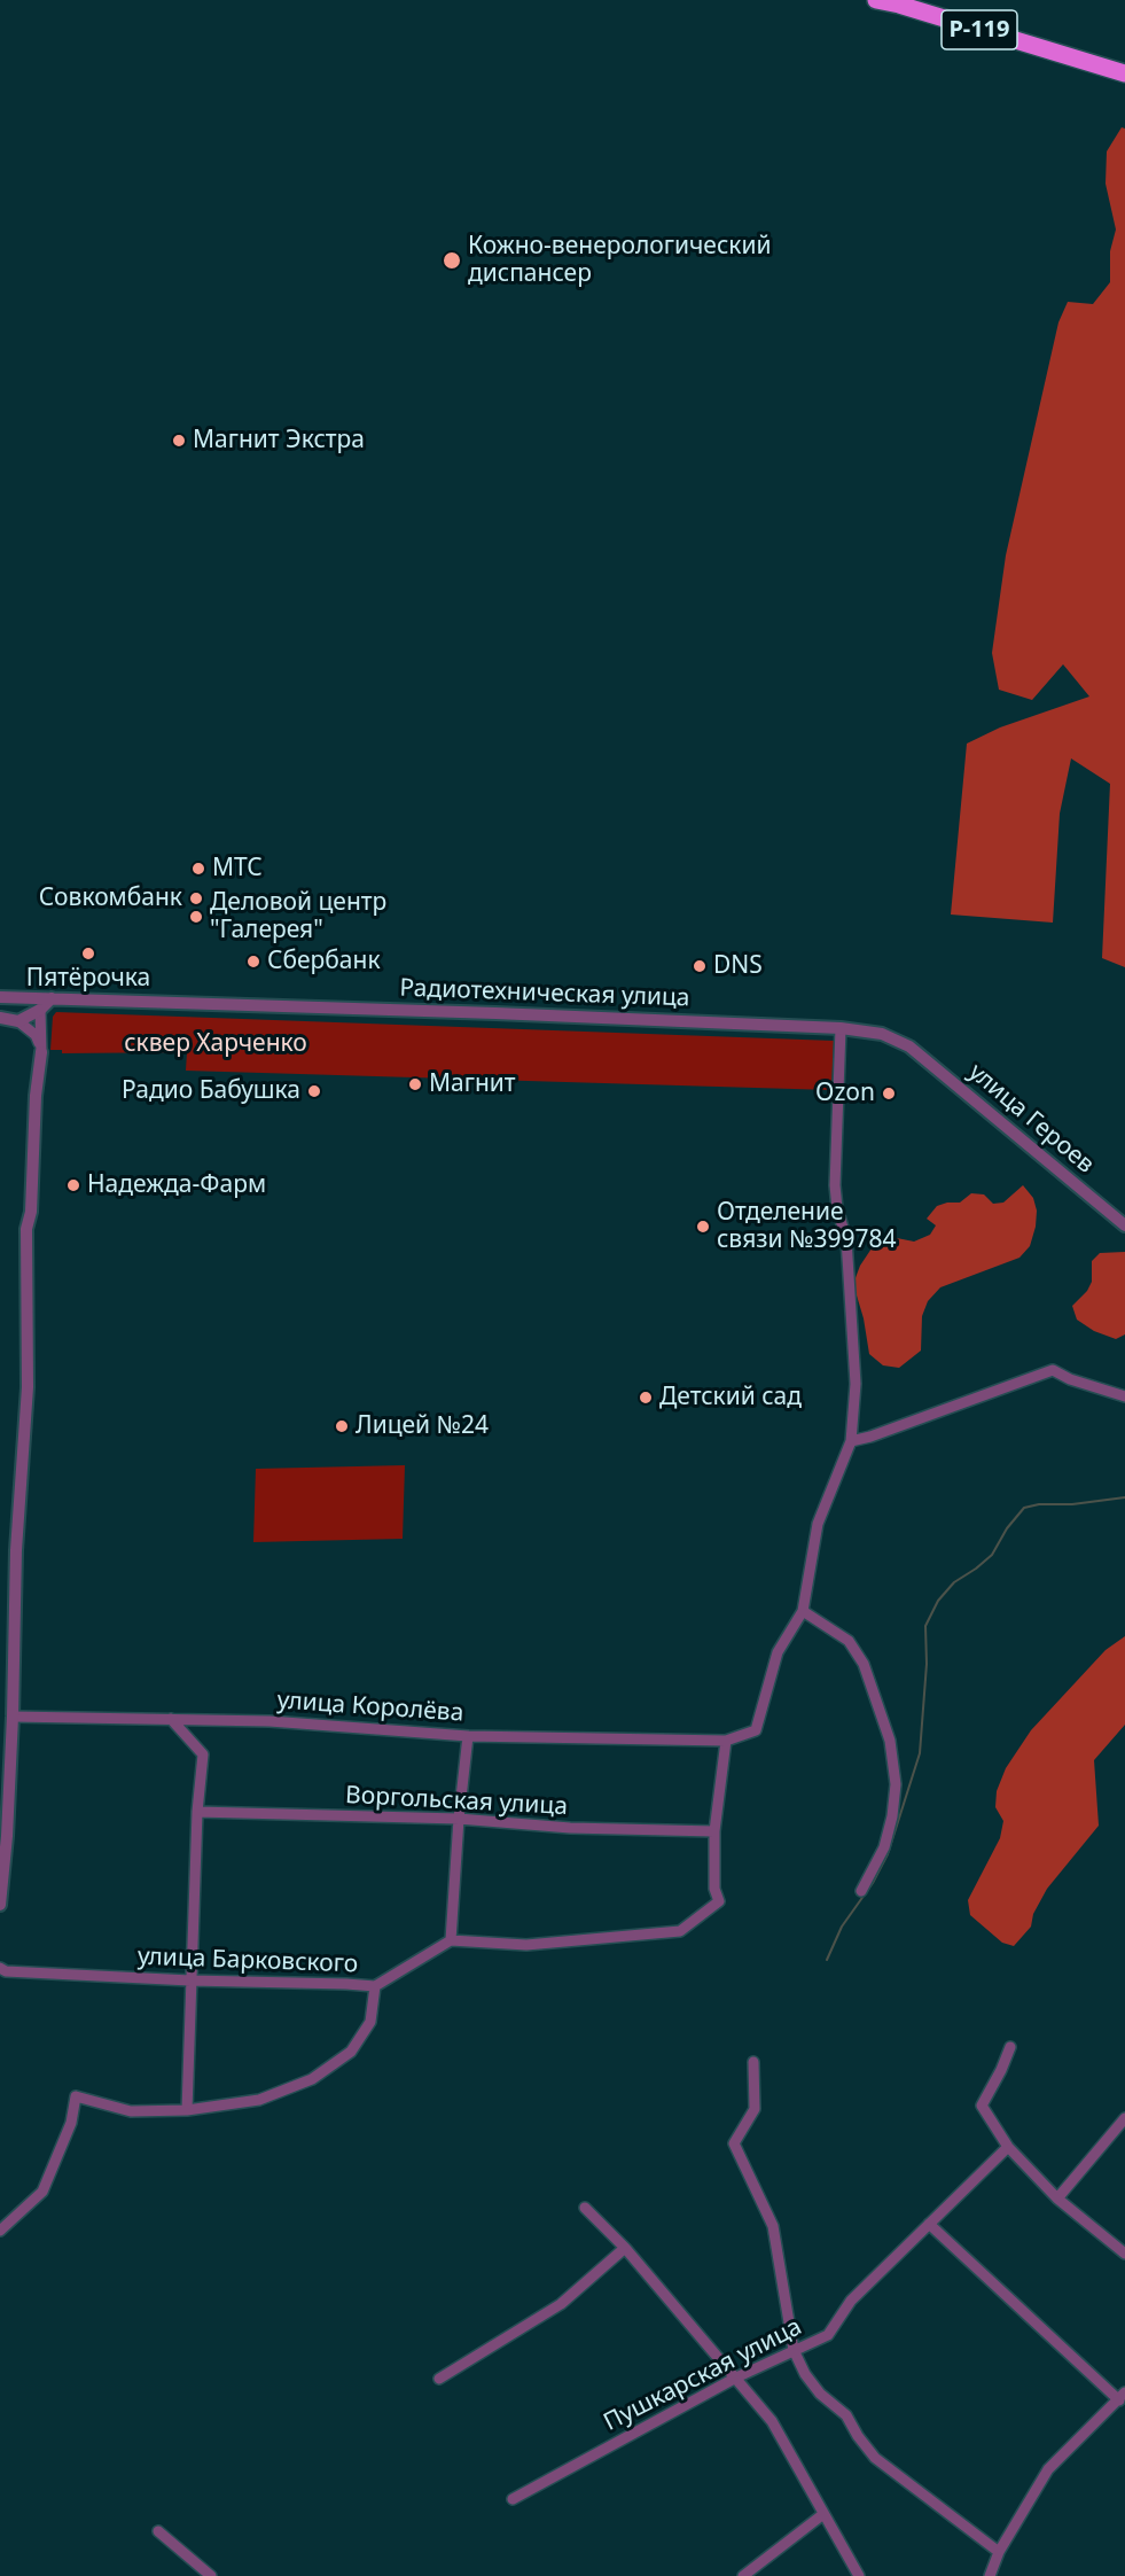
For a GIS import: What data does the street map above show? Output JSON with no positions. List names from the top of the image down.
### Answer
{
  "streets": {
    "highway": ["Р-119"],
    "street": [
      "Радиотехническая улица",
      "улица Героев",
      "улица Королёва",
      "Воргольская улица",
      "улица Барковского",
      "Пушкарская улица"
    ]
  },
  "crossings": [
    ["Радиотехническая улица", "улица Героев"]
  ],
  "parks": ["сквер Харченко"],
  "places": [
    "Кожно-венерологический диспансер",
    "Магнит Экстра",
    "МТС",
    "Совкомбанк",
    "Деловой центр \"Галерея\"",
    "Пятёрочка",
    "Сбербанк",
    "DNS",
    "Магнит",
    "Радио Бабушка",
    "Ozon",
    "Надежда-Фарм",
    "Отделение связи №399784",
    "Детский сад",
    "Лицей №24"
  ]
}
